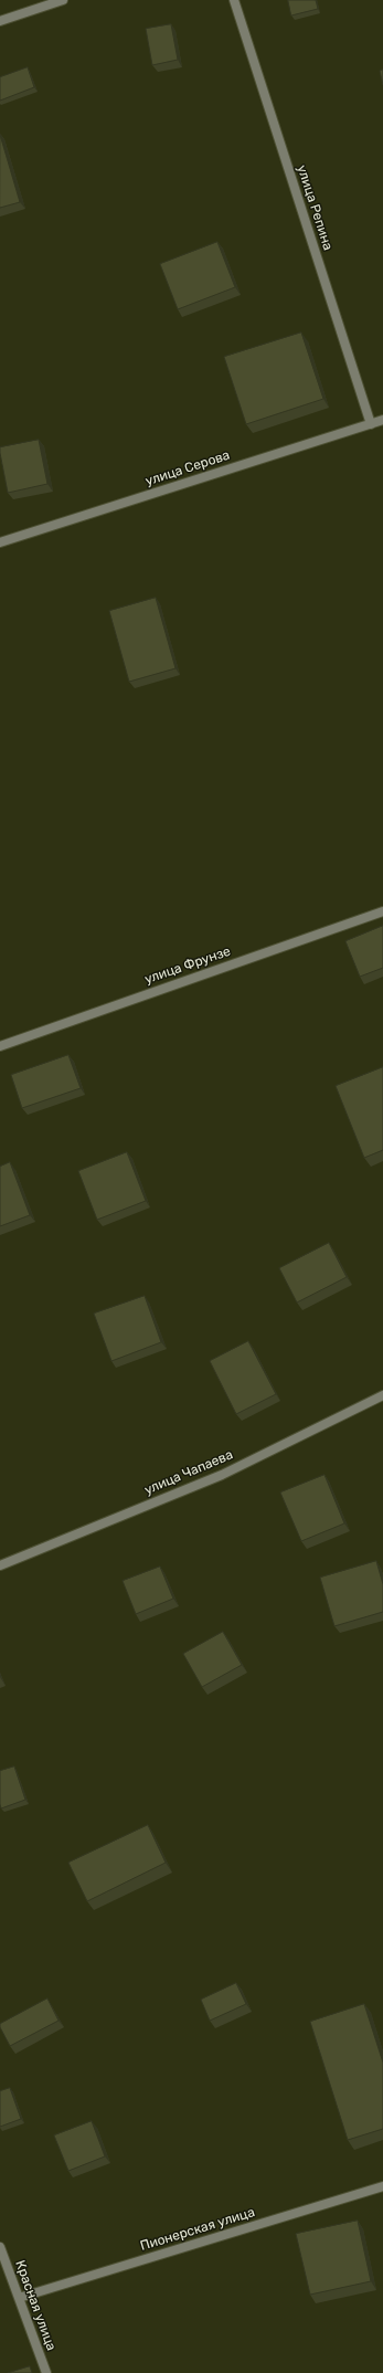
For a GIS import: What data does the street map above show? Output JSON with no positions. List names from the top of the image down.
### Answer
{
  "streets": {
    "street": [
      "улица Репина",
      "улица Серова",
      "улица Фрунзе",
      "улица Чапаева",
      "Пионерская улица",
      "Красная улица"
    ]
  },
  "crossings": [
    ["улица Репина", "улица Серова"],
    ["Пионерская улица", "Красная улица"]
  ]
}
